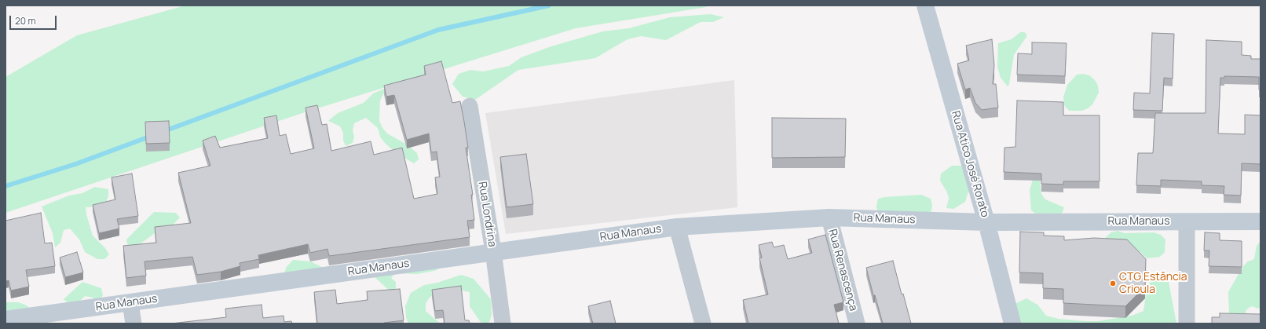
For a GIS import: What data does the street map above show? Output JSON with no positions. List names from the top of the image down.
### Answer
{
  "streets": {
    "street": [
      "Rua Atico José Rorato",
      "Rua Londrina",
      "Rua Manaus",
      "Rua Renascença"
    ]
  },
  "crossings": [
    ["Rua Atico José Rorato", "Rua Manaus"],
    ["Rua Londrina", "Rua Manaus"],
    ["Rua Manaus", "Rua Renascença"]
  ],
  "places": ["CTG Estância Crioula"],
  "scale_bar": "20 m"
}
